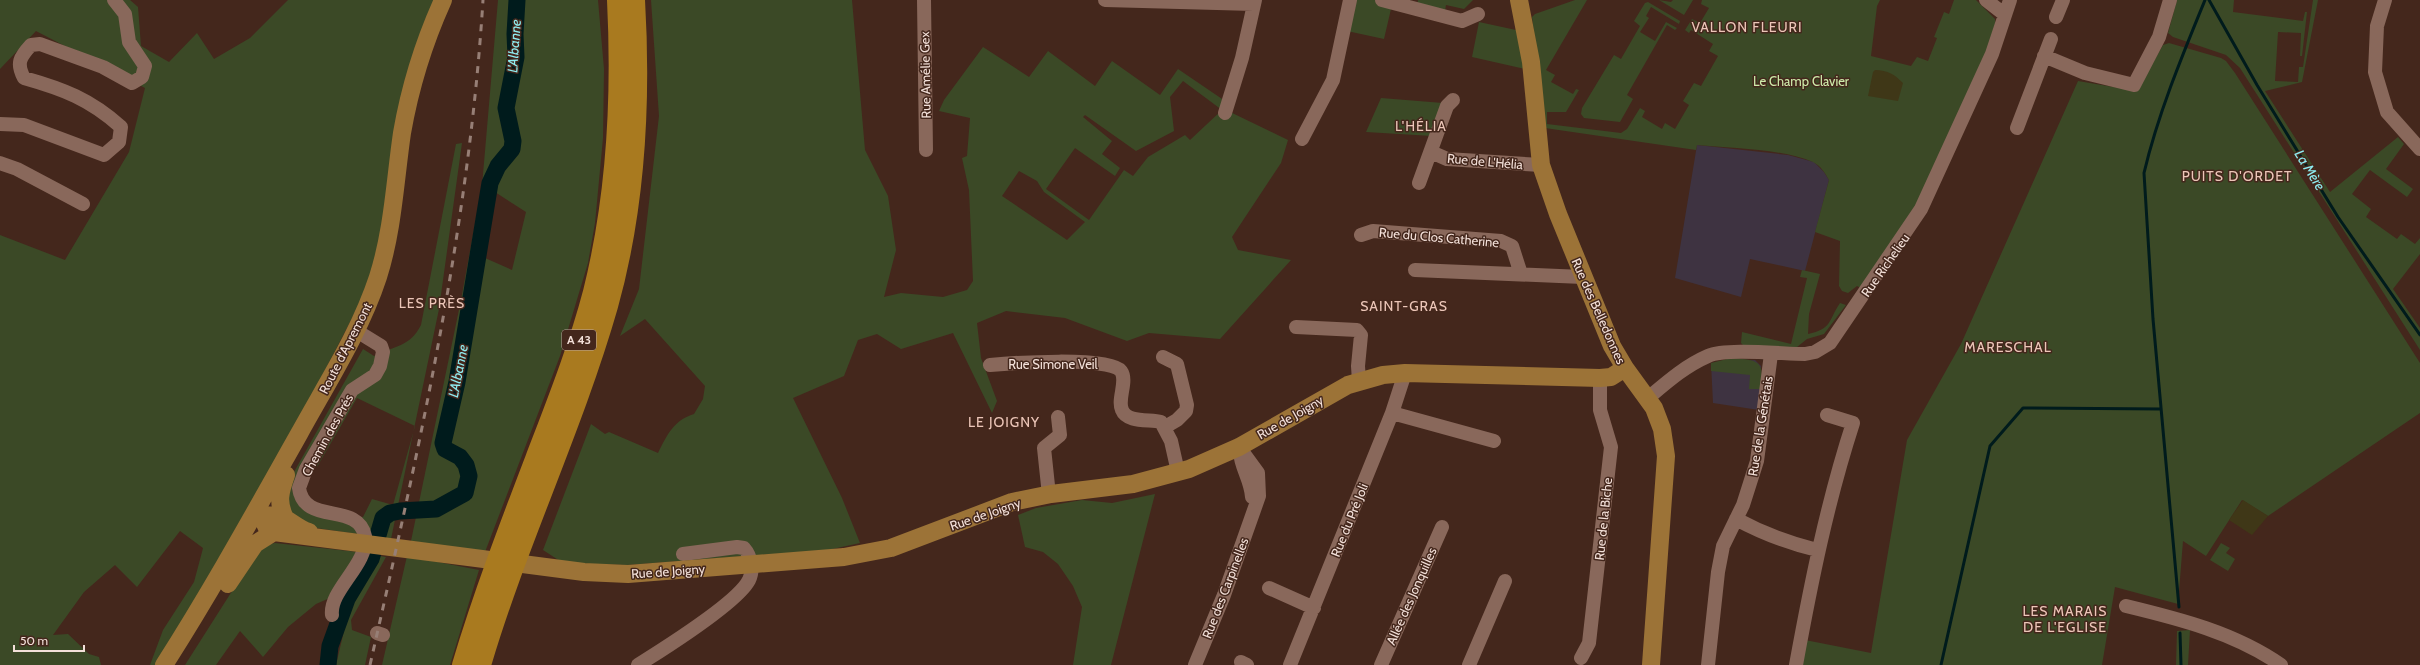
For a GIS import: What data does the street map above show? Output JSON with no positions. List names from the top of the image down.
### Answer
{
  "streets": {
    "highway": ["A 43"],
    "main road": ["Rue des Belledonnes", "Route d'Apremont", "Rue de Joigny"],
    "street": [
      "Rue Amélie Gex",
      "Rue de L'Hélia",
      "Rue du Clos Catherine",
      "Rue Richelieu",
      "Rue Simone Veil",
      "Rue de la Génétais",
      "Chemin des Prés",
      "Rue de la Biche",
      "Rue du Pré Joli",
      "Rue des Carpinelles",
      "Allée des Jonquilles"
    ]
  },
  "crossings": [
    ["Rue de L'Hélia", "Rue des Belledonnes"],
    ["Rue Richelieu", "Rue des Belledonnes"],
    ["Rue Richelieu", "Rue de la Génétais"],
    ["Rue des Belledonnes", "Rue de Joigny"],
    ["Route d'Apremont", "Chemin des Prés"],
    ["Rue de Joigny", "Rue de la Biche"],
    ["Rue de Joigny", "Rue du Pré Joli"],
    ["Rue de Joigny", "Rue des Carpinelles"]
  ],
  "districts": [
    "VALLON FLEURI",
    "L'HÉLIA",
    "PUITS D'ORDET",
    "LES PRÈS",
    "SAINT-GRAS",
    "MARESCHAL",
    "LE JOIGNY",
    "LES MARAIS DE L'EGLISE"
  ],
  "water": ["L'Albanne", "La Mère"],
  "parks": ["Le Champ Clavier"],
  "scale_bar": "50 m"
}
